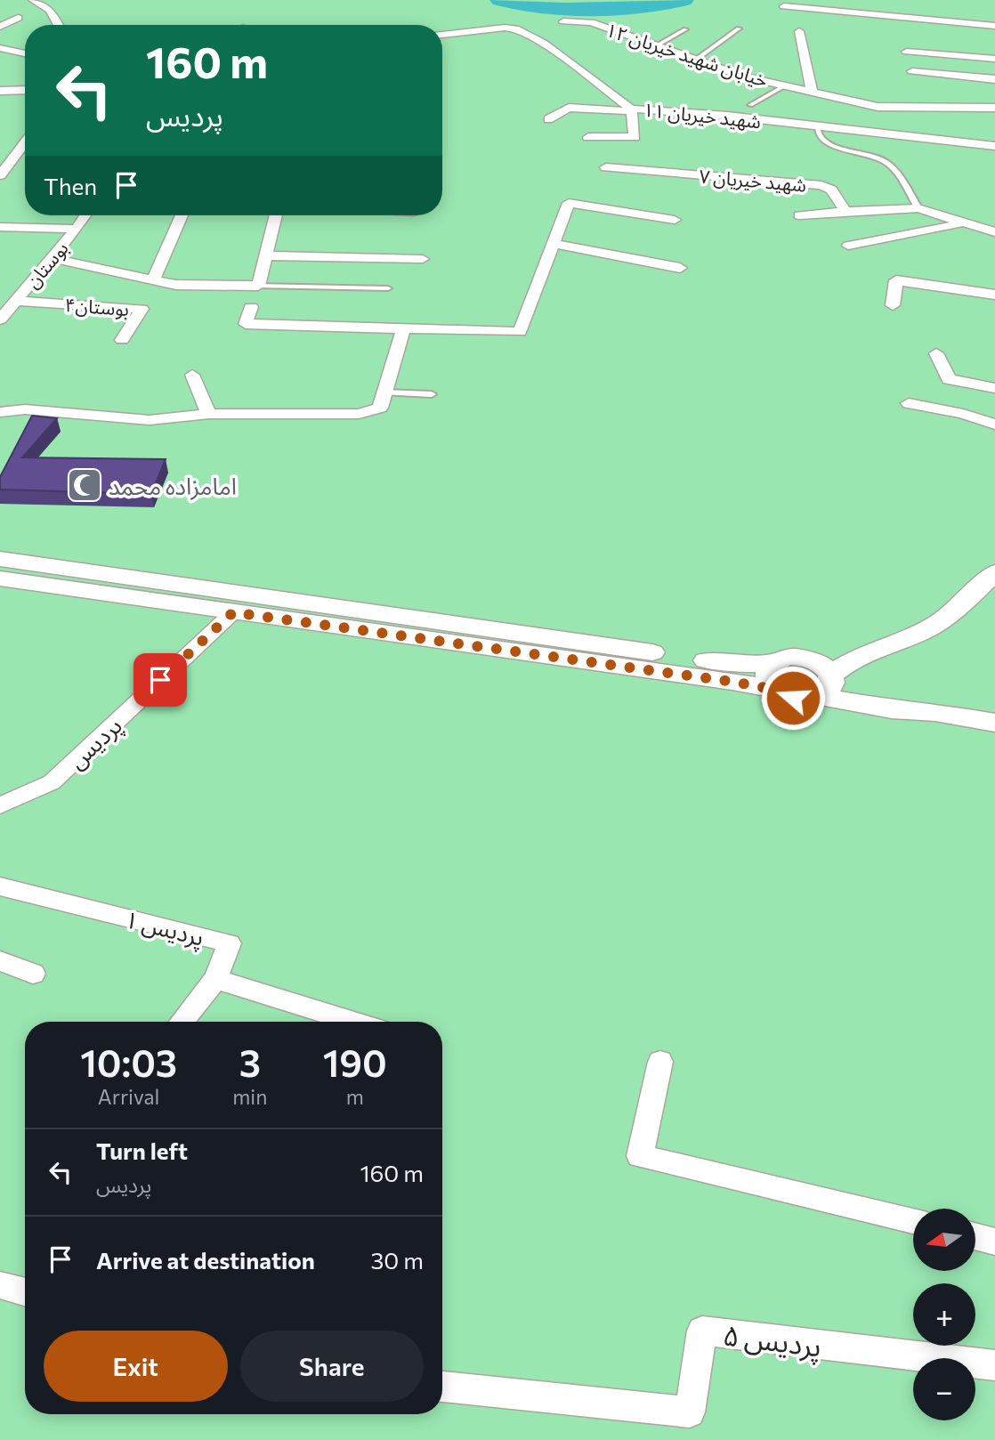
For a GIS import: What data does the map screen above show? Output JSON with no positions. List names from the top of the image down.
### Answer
{
  "streets": {
    "street": [
      "خیابان شهید خیریان ۱۲",
      "شهید خیریان ۱۱",
      "شهید خیریان ۷",
      "بوستان",
      "بوستان۴",
      "پردیس",
      "پردیس ۱",
      "پردیس ۵"
    ]
  },
  "crossings": [
    ["بوستان", "بوستان۴"]
  ],
  "places": {
    "mosque": ["امامزاده محمد"]
  },
  "north": "left",
  "page": {
    "turn": ["160 m", "پردیس"],
    "then": "Then",
    "eta": [
      "10:03",
      "Arrival",
      "3",
      "min",
      "190",
      "m"
    ],
    "list": [
      {
        "name": "Turn left",
        "note": "پردیس",
        "value": "160 m"
      },
      {
        "name": "Arrive at destination",
        "value": "30 m"
      }
    ],
    "map_buttons": ["+", "−"],
    "buttons": ["Exit", "Share"]
  }
}
